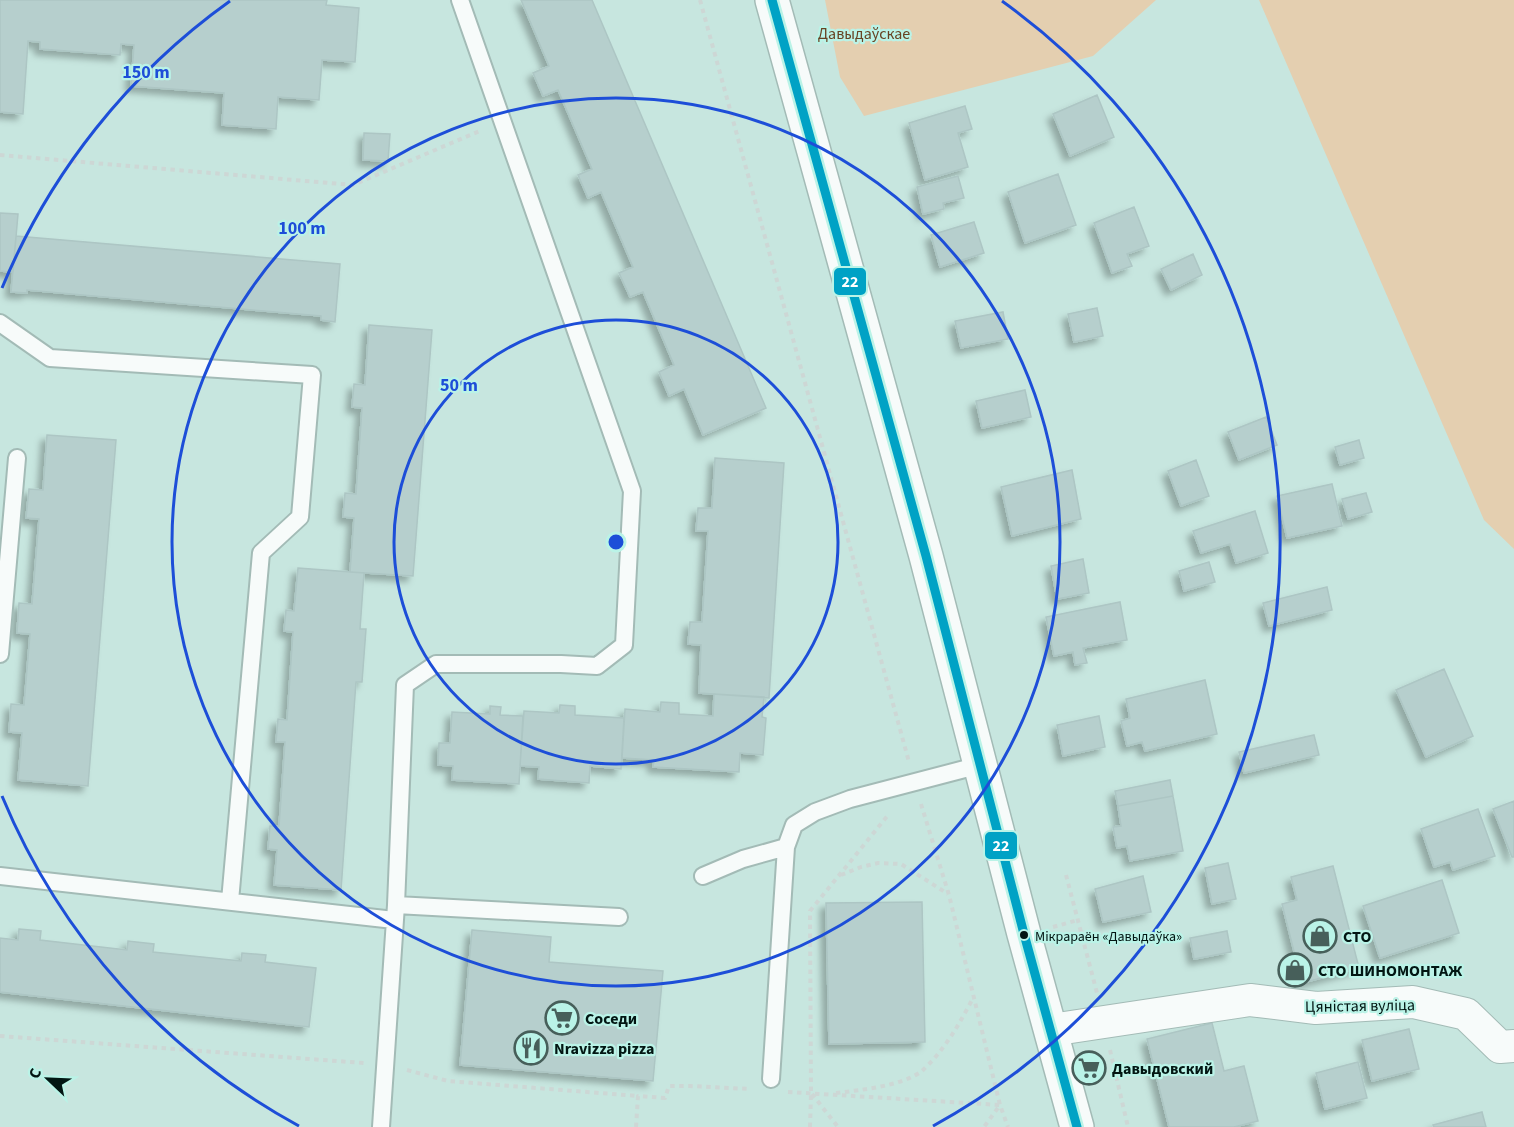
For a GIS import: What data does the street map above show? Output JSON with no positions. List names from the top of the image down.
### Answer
{
  "streets": {
    "street": ["Цяністая вуліца"]
  },
  "parks": ["Давыдаўскае"],
  "places": {
    "other": ["Мікрараён «Давыдаўка»"],
    "shop": ["СТО", "СТО ШИНОМОНТАЖ"],
    "supermarket": ["Соседи", "Давыдовский"],
    "restaurant": ["Nravizza pizza"]
  },
  "lines": ["transit line 22"],
  "north": "top left",
  "rings": ["150 m", "100 m", "50 m"]
}
